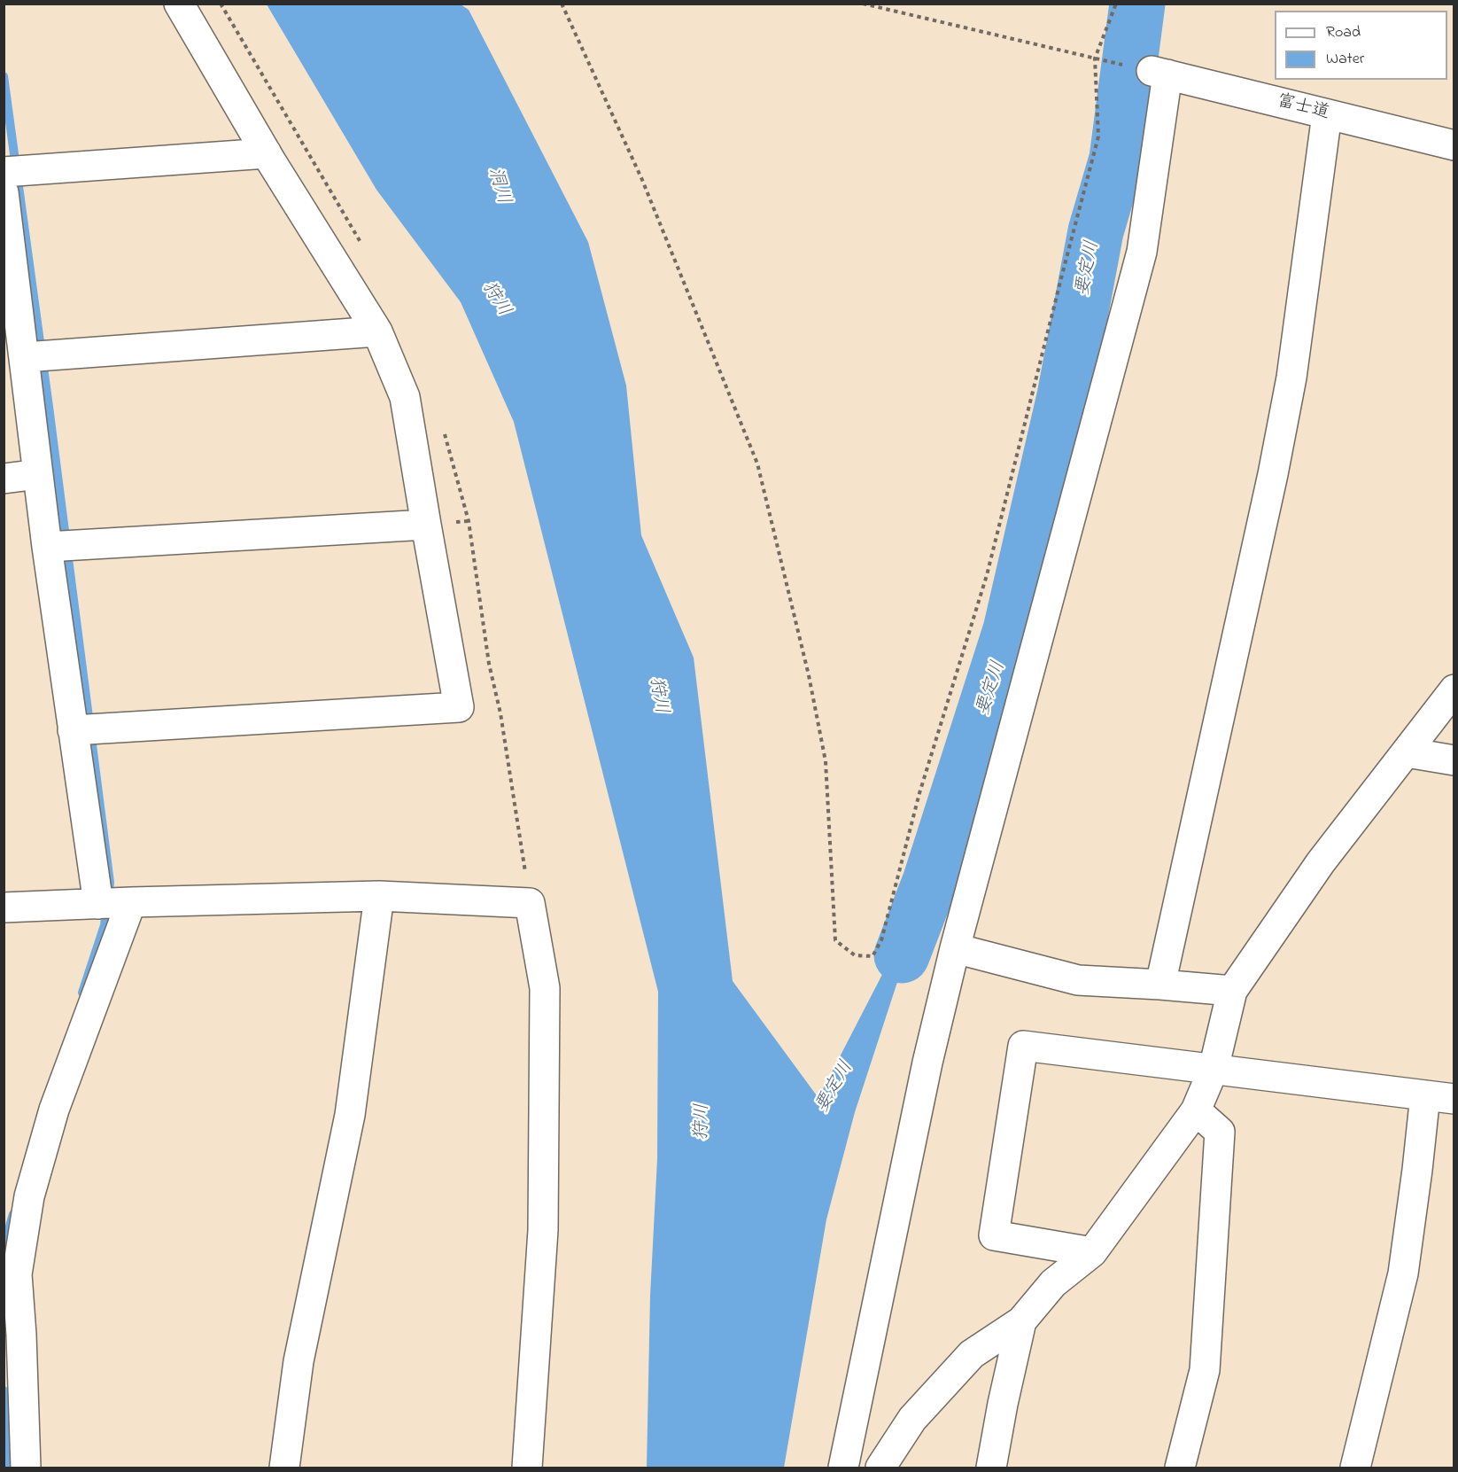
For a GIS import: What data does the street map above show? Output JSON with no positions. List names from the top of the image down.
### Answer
{
  "streets": {
    "street": ["富士道"]
  },
  "water": ["洞川", "要定川", "狩川"],
  "legend": ["Road", "Water"]
}
